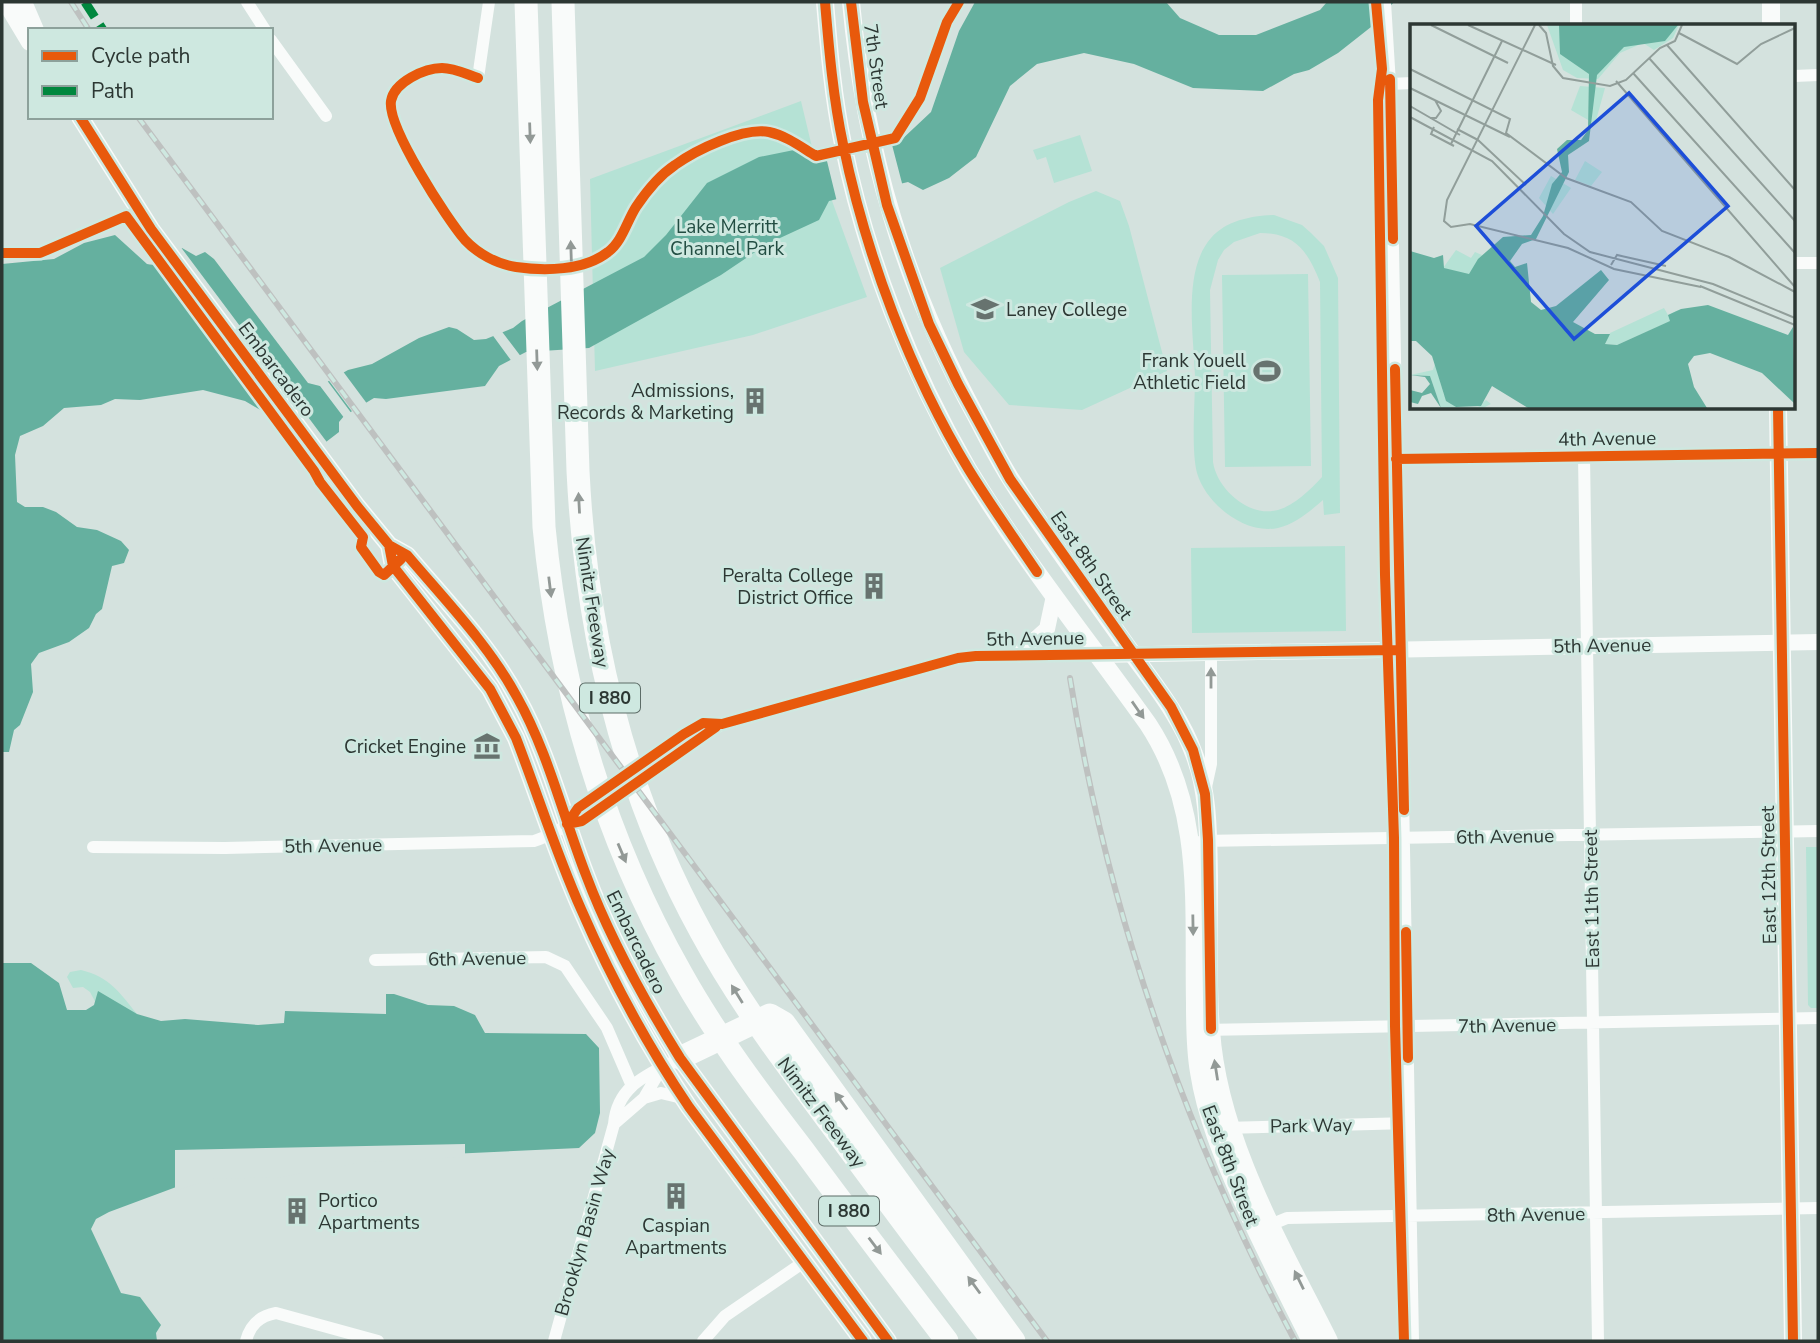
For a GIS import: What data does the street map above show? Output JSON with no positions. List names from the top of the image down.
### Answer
{
  "streets": {
    "highway": ["Nimitz Freeway", "I 880"],
    "main road": [
      "7th Street",
      "Embarcadero",
      "East 8th Street",
      "East 12th Street"
    ],
    "street": [
      "4th Avenue",
      "5th Avenue",
      "6th Avenue",
      "East 11th Street",
      "7th Avenue",
      "Park Way",
      "8th Avenue",
      "Brooklyn Basin Way"
    ]
  },
  "crossings": [
    ["7th Street", "East 8th Street"],
    ["Embarcadero", "5th Avenue"],
    ["Embarcadero", "Brooklyn Basin Way"],
    ["4th Avenue", "East 12th Street"],
    ["4th Avenue", "East 11th Street"],
    ["East 8th Street", "5th Avenue"],
    ["East 8th Street", "6th Avenue"],
    ["East 8th Street", "7th Avenue"],
    ["East 8th Street", "Park Way"],
    ["East 8th Street", "8th Avenue"],
    ["5th Avenue", "East 12th Street"],
    ["5th Avenue", "East 11th Street"],
    ["6th Avenue", "East 12th Street"],
    ["6th Avenue", "East 11th Street"],
    ["6th Avenue", "Brooklyn Basin Way"],
    ["East 12th Street", "7th Avenue"],
    ["East 12th Street", "8th Avenue"],
    ["East 11th Street", "7th Avenue"],
    ["East 11th Street", "8th Avenue"]
  ],
  "parks": ["Lake Merritt Channel Park"],
  "places": {
    "school or university": ["Laney College"],
    "sports": ["Frank Youell Athletic Field"],
    "building": [
      "Admissions, Records & Marketing",
      "Peralta College District Office",
      "Caspian Apartments",
      "Portico Apartments"
    ],
    "museum": ["Cricket Engine"]
  },
  "legend": ["Cycle path", "Path"]
}
